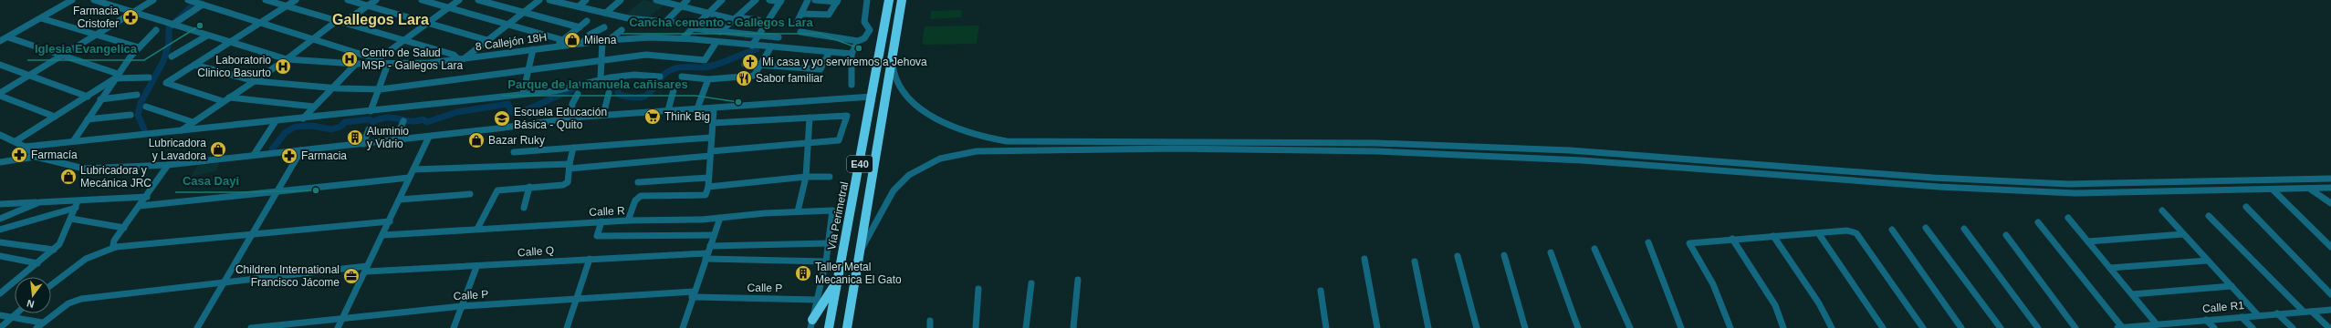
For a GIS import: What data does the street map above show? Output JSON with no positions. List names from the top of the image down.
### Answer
{
  "streets": {
    "highway": ["E40", "Vía Perimetral"],
    "street": [
      "8 Callejón 18H",
      "Calle R",
      "Calle Q",
      "Calle P",
      "Calle R1"
    ]
  },
  "districts": ["Gallegos Lara"],
  "places": {
    "pharmacy": ["Farmacia Cristofer", "Farmacía", "Farmacia"],
    "other": [
      "Iglesia Evangelica",
      "Cancha cemento - Gallegos Lara",
      "Parque de la manuela cañisares",
      "Casa Dayi"
    ],
    "shop": [
      "Milena",
      "Bazar Ruky",
      "Lubricadora y Lavadora",
      "Lubricadora y Mecánica JRC"
    ],
    "hospital": ["Centro de Salud MSP - Gallegos Lara", "Laboratorio Clinico Basurto"],
    "church": ["Mi casa y yo serviremos a Jehova"],
    "restaurant": ["Sabor familiar"],
    "supermarket": ["Think Big"],
    "school or university": ["Escuela Educación Básica - Quito"],
    "building": ["Aluminio y Vidrio", "Taller Metal Mecanica El Gato"],
    "office": ["Children International Francisco Jácome"]
  },
  "north": "bottom"
}
